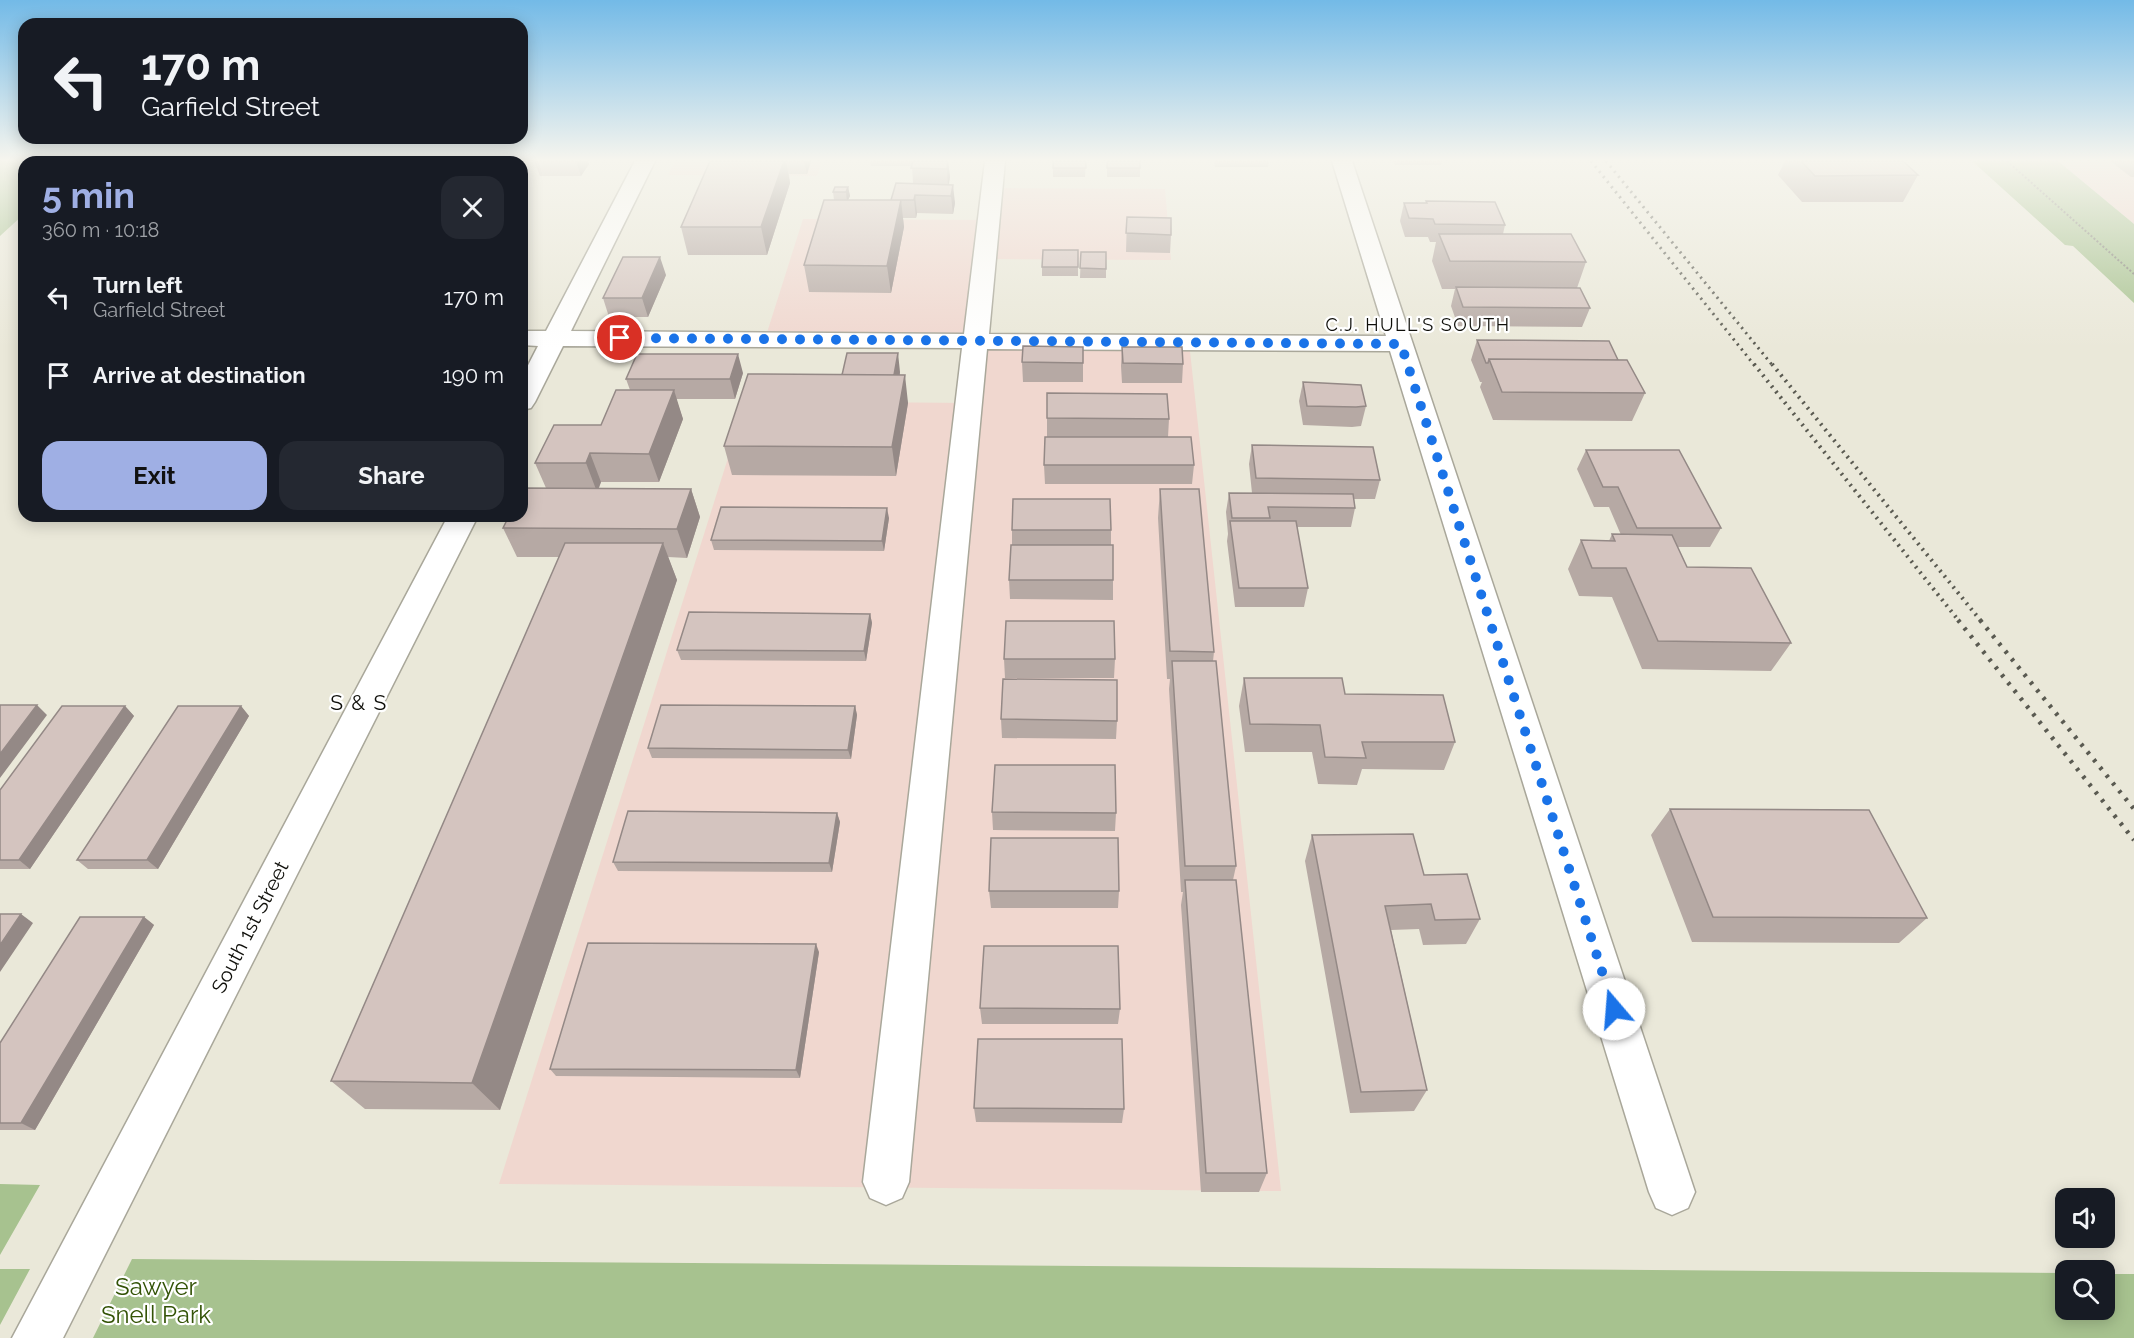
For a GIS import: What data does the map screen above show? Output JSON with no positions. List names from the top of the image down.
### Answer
{
  "streets": {
    "street": ["South 1st Street"]
  },
  "districts": ["C.J. HULL'S SOUTH", "S & S"],
  "parks": ["Sawyer Snell Park"],
  "page": {
    "turn": ["170 m", "Garfield Street"],
    "heading": ["5 min", "360 m · 10:18"],
    "list": [
      {
        "name": "Turn left",
        "note": "Garfield Street",
        "value": "170 m"
      },
      {
        "name": "Arrive at destination",
        "value": "190 m"
      }
    ],
    "buttons": ["Exit", "Share"]
  }
}
